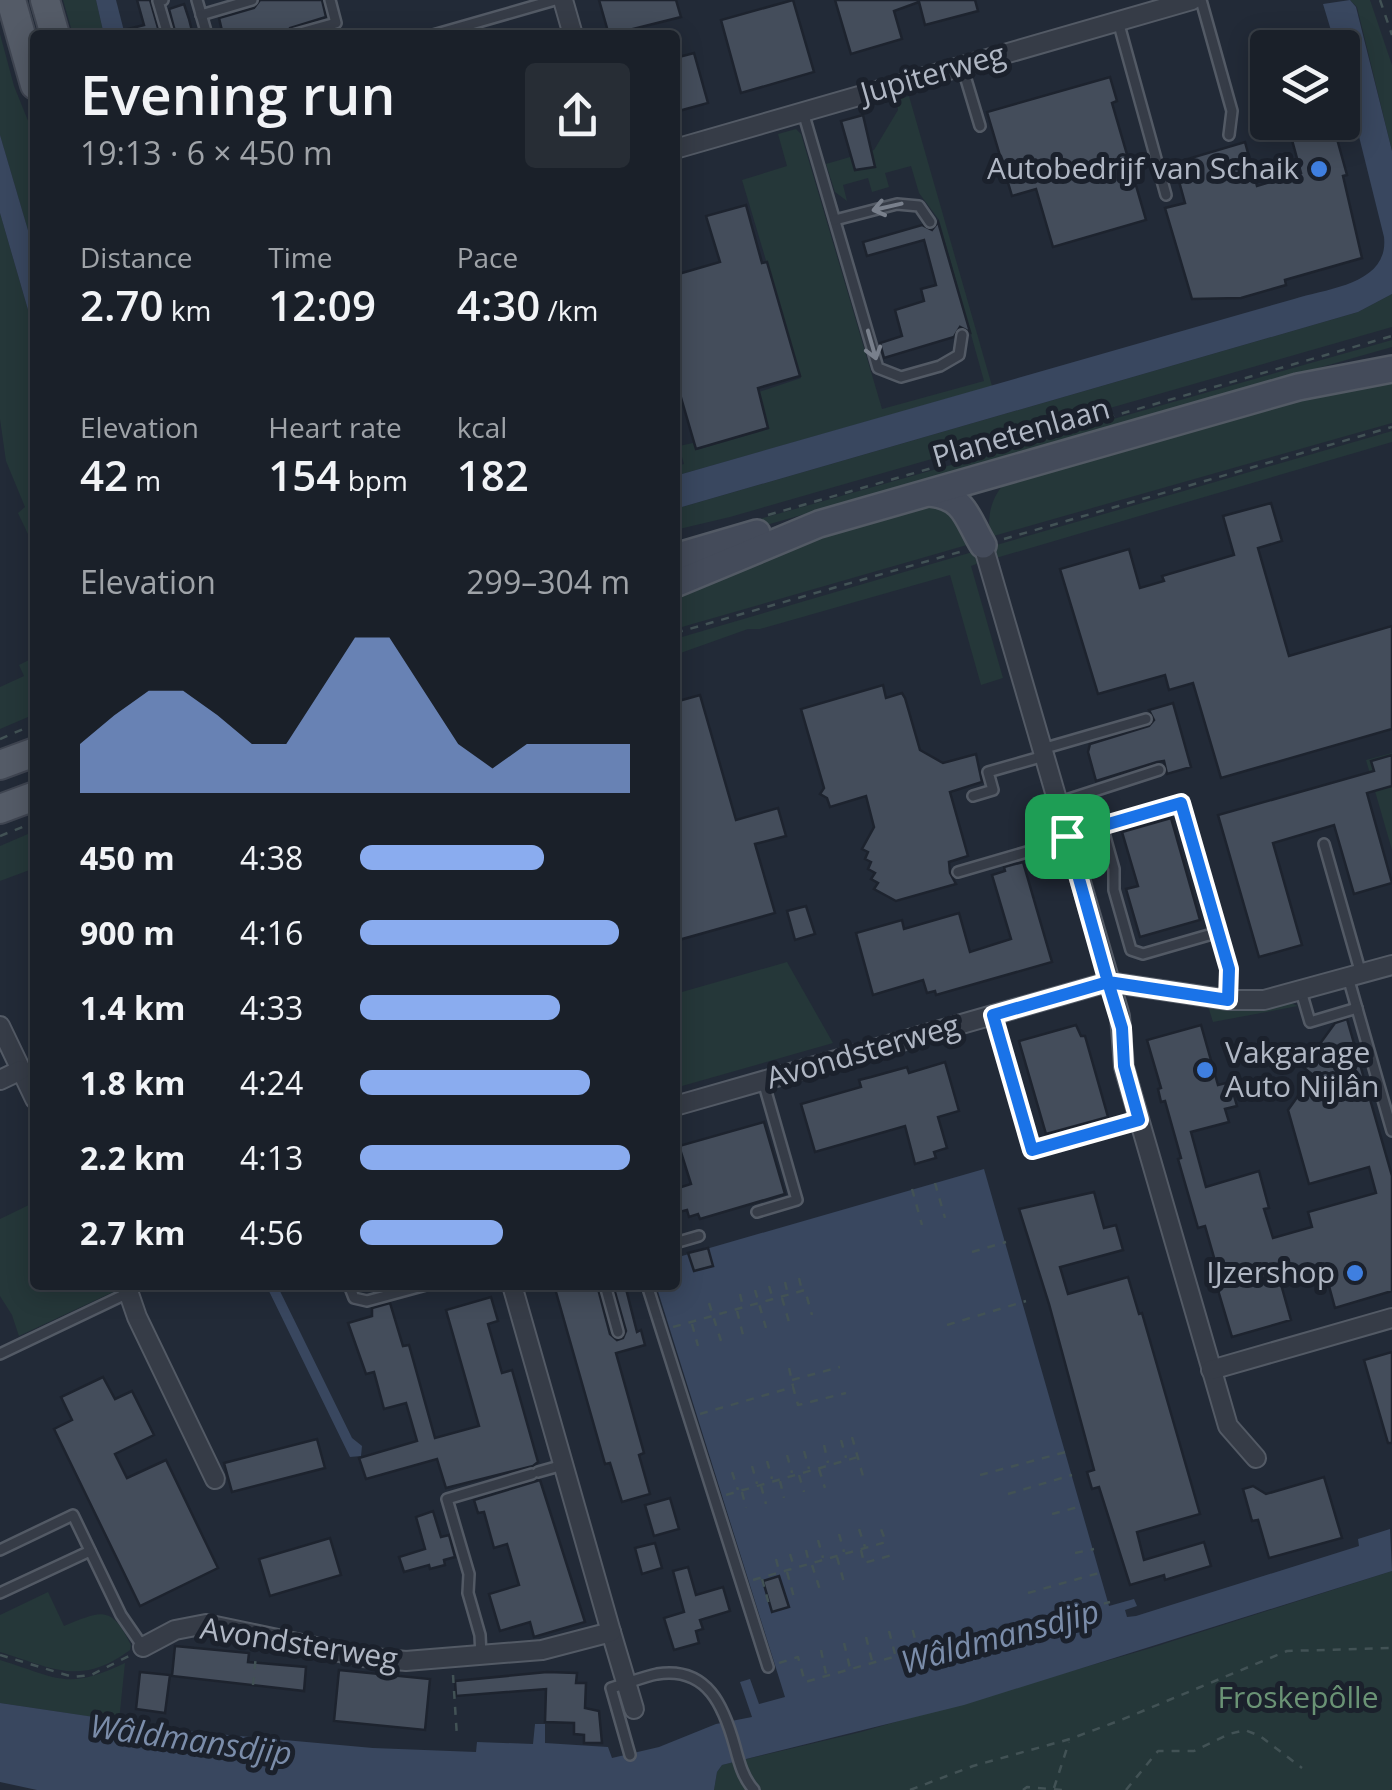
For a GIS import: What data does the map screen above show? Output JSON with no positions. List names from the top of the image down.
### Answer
{
  "streets": {
    "main road": ["Planetenlaan"],
    "street": ["Jupiterweg", "Avondsterweg"]
  },
  "water": ["Wâldmansdjip"],
  "parks": ["Froskepôlle"],
  "places": ["Autobedrijf van Schaik", "Vakgarage Auto Nijlân", "IJzershop"],
  "page": {
    "heading": ["Evening run", "19:13 · 6 × 450 m"],
    "stats": [
      ["Distance", "2.70 km"],
      ["Time", "12:09"],
      ["Pace", "4:30 /km"],
      ["Elevation", "42 m"],
      ["Heart rate", "154 bpm"],
      ["kcal", "182"]
    ],
    "chart": ["Elevation", "299–304 m"],
    "list": [
      {
        "name": "450 m",
        "note": "4:38"
      },
      {
        "name": "900 m",
        "note": "4:16"
      },
      {
        "name": "1.4 km",
        "note": "4:33"
      },
      {
        "name": "1.8 km",
        "note": "4:24"
      },
      {
        "name": "2.2 km",
        "note": "4:13"
      },
      {
        "name": "2.7 km",
        "note": "4:56"
      }
    ]
  }
}
